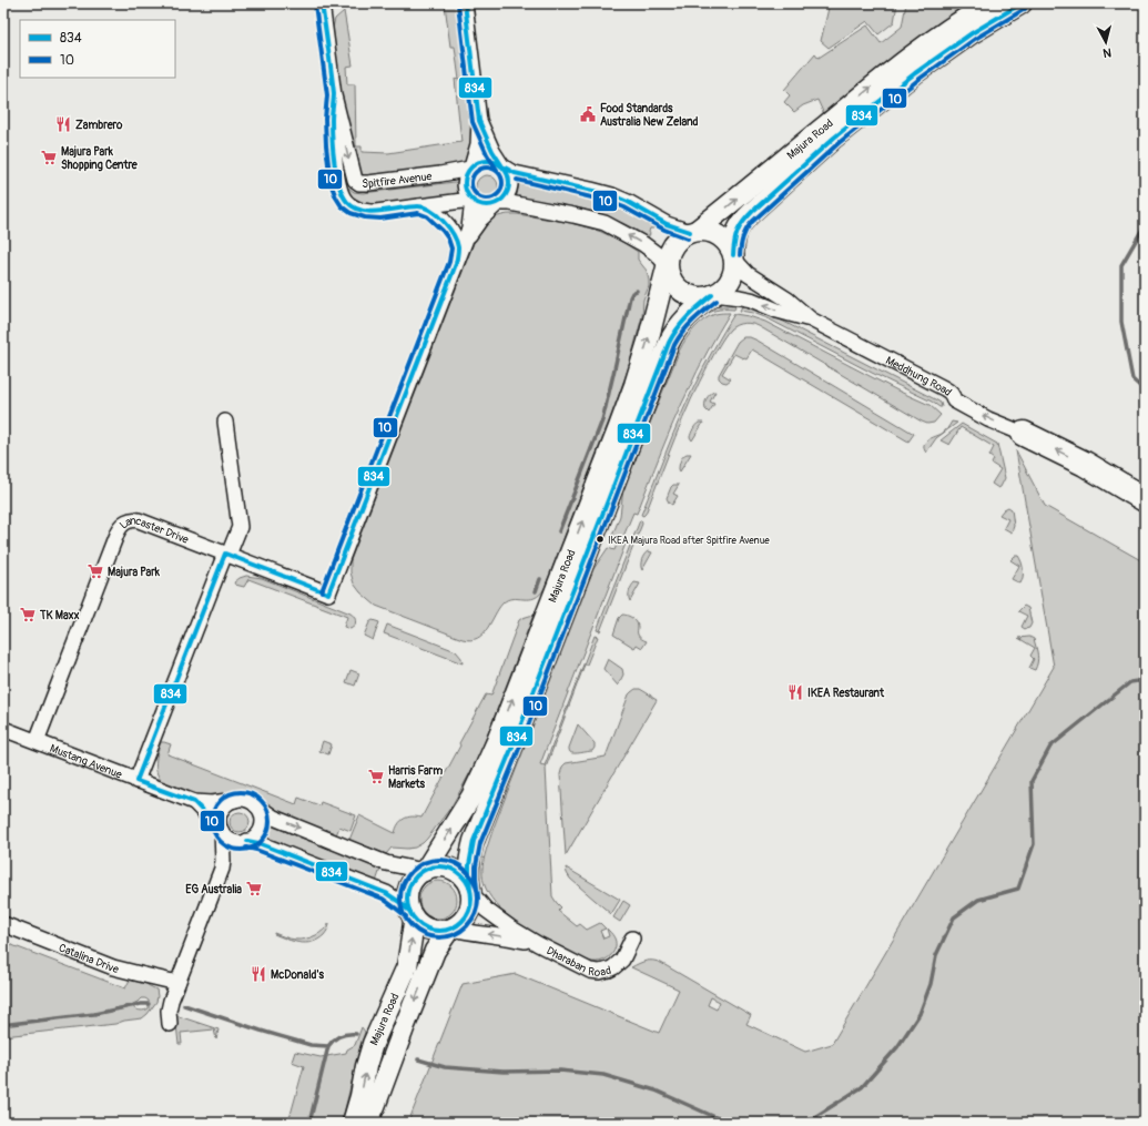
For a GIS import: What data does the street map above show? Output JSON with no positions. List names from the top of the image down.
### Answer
{
  "streets": {
    "main road": ["Majura Road"],
    "street": [
      "Spitfire Avenue",
      "Meddhung Road",
      "Lancaster Drive",
      "Mustang Avenue",
      "Dharaban Road",
      "Catalina Drive"
    ]
  },
  "crossings": [
    ["Majura Road", "Meddhung Road"],
    ["Majura Road", "Dharaban Road"],
    ["Lancaster Drive", "Mustang Avenue"]
  ],
  "one_way": ["Meddhung Road"],
  "places": {
    "public building": ["Food Standards Australia New Zeland"],
    "restaurant": ["Zambrero", "IKEA Restaurant", "McDonald's"],
    "supermarket": [
      "Majura Park Shopping Centre",
      "Majura Park",
      "TK Maxx",
      "Harris Farm Markets",
      "EG Australia"
    ],
    "other": ["IKEA Majura Road after Spitfire Avenue"]
  },
  "lines": ["transit line 834", "transit line 10"],
  "legend": ["834", "10"],
  "north": "bottom"
}
